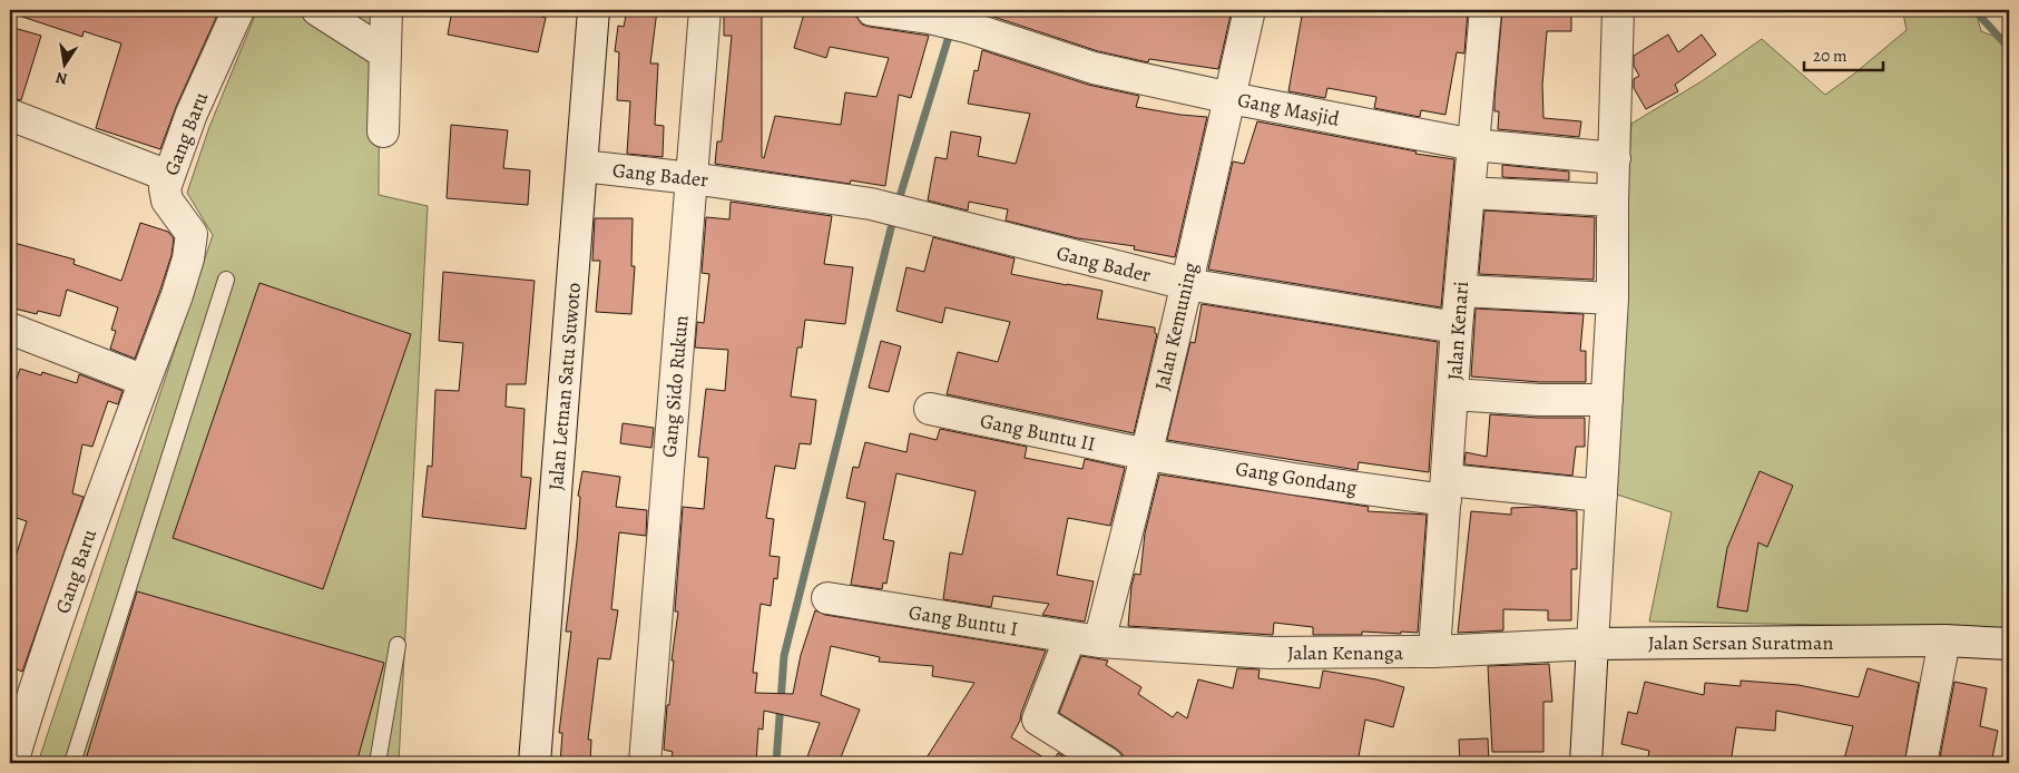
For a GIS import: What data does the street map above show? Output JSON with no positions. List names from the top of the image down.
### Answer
{
  "streets": {
    "street": [
      "Gang Masjid",
      "Gang Baru",
      "Gang Bader",
      "Jalan Kemuning",
      "Jalan Kenari",
      "Jalan Letnan Satu Suwoto",
      "Gang Sido Rukun",
      "Gang Buntu II",
      "Gang Gondang",
      "Gang Buntu I",
      "Jalan Sersan Suratman",
      "Jalan Kenanga"
    ]
  },
  "crossings": [
    ["Gang Masjid", "Jalan Kemuning"],
    ["Gang Masjid", "Jalan Kenari"],
    ["Gang Bader", "Jalan Kemuning"],
    ["Gang Bader", "Jalan Kenari"],
    ["Gang Bader", "Jalan Letnan Satu Suwoto"],
    ["Gang Bader", "Gang Sido Rukun"],
    ["Jalan Kemuning", "Gang Buntu II"],
    ["Jalan Kemuning", "Gang Gondang"],
    ["Jalan Kemuning", "Gang Buntu I"],
    ["Jalan Kemuning", "Jalan Kenanga"],
    ["Jalan Kenari", "Gang Gondang"],
    ["Jalan Kenari", "Jalan Kenanga"],
    ["Gang Buntu II", "Gang Gondang"],
    ["Gang Buntu I", "Jalan Kenanga"],
    ["Jalan Sersan Suratman", "Jalan Kenanga"]
  ],
  "scale_bar": "20 m",
  "north": "bottom"
}
